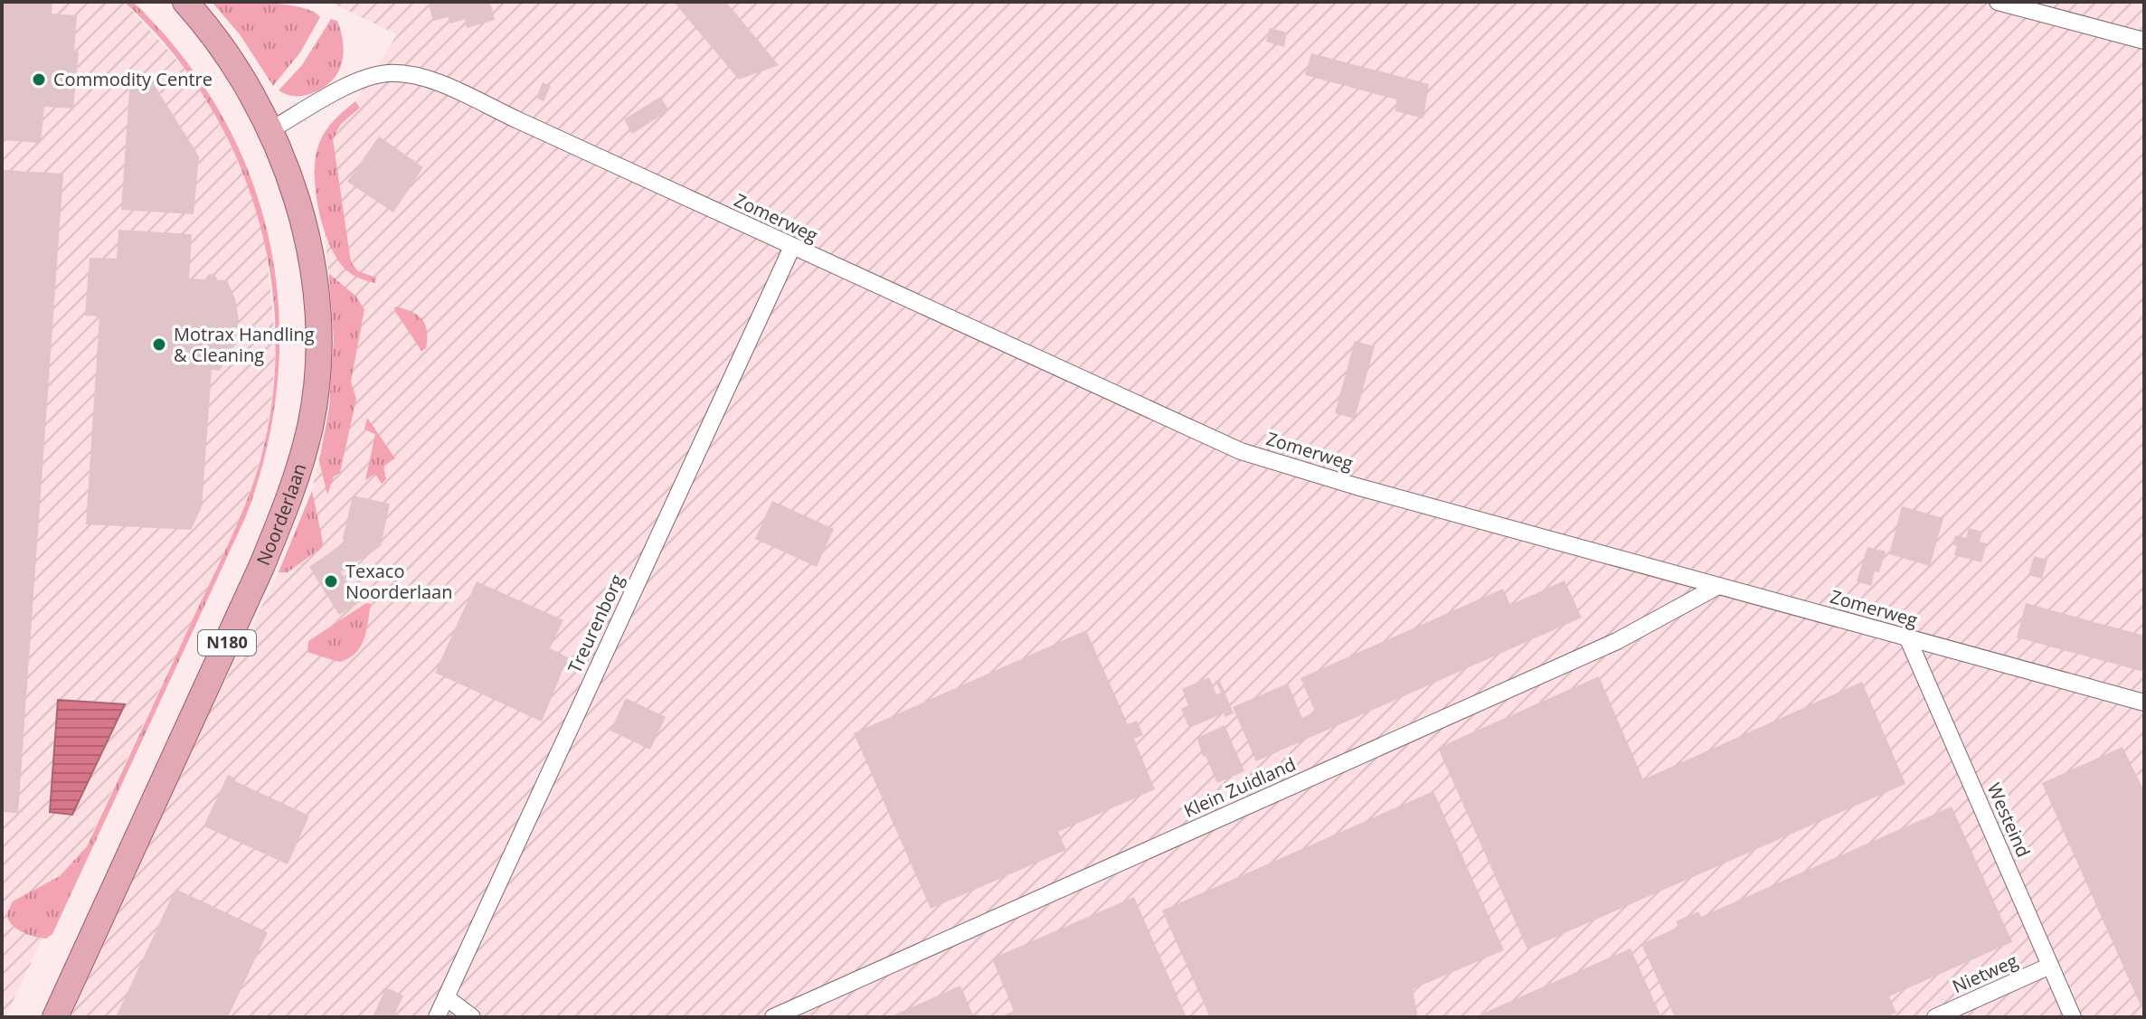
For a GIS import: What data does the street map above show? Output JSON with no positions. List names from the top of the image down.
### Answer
{
  "streets": {
    "main road": ["Noorderlaan", "N180"],
    "street": [
      "Zomerweg",
      "Treurenborg",
      "Klein Zuidland",
      "Westeind",
      "Nietweg"
    ]
  },
  "crossings": [
    ["Zomerweg", "Noorderlaan"],
    ["Zomerweg", "Treurenborg"],
    ["Zomerweg", "Klein Zuidland"],
    ["Zomerweg", "Westeind"],
    ["Westeind", "Nietweg"]
  ],
  "places": ["Commodity Centre", "Motrax Handling & Cleaning", "Texaco Noorderlaan"]
}
